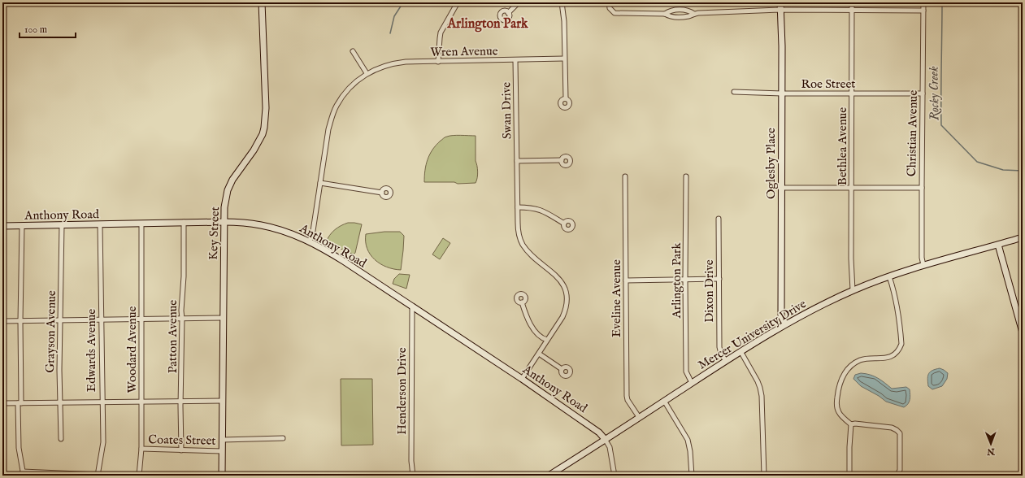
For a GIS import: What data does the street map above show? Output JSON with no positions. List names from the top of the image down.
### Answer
{
  "streets": {
    "street": [
      "Wren Avenue",
      "Roe Street",
      "Swan Drive",
      "Christian Avenue",
      "Bethlea Avenue",
      "Oglesby Place",
      "Anthony Road",
      "Key Street",
      "Arlington Park",
      "Dixon Drive",
      "Eveline Avenue",
      "Grayson Avenue",
      "Mercer University Drive",
      "Patton Avenue",
      "Woodard Avenue",
      "Edwards Avenue",
      "Henderson Drive",
      "Coates Street"
    ]
  },
  "crossings": [
    ["Wren Avenue", "Swan Drive"],
    ["Wren Avenue", "Anthony Road"],
    ["Roe Street", "Christian Avenue"],
    ["Roe Street", "Bethlea Avenue"],
    ["Roe Street", "Oglesby Place"],
    ["Swan Drive", "Anthony Road"],
    ["Christian Avenue", "Mercer University Drive"],
    ["Bethlea Avenue", "Mercer University Drive"],
    ["Oglesby Place", "Mercer University Drive"],
    ["Anthony Road", "Key Street"],
    ["Anthony Road", "Grayson Avenue"],
    ["Anthony Road", "Mercer University Drive"],
    ["Anthony Road", "Patton Avenue"],
    ["Anthony Road", "Woodard Avenue"],
    ["Anthony Road", "Edwards Avenue"],
    ["Anthony Road", "Henderson Drive"],
    ["Key Street", "Coates Street"],
    ["Arlington Park", "Mercer University Drive"],
    ["Dixon Drive", "Mercer University Drive"],
    ["Eveline Avenue", "Mercer University Drive"],
    ["Patton Avenue", "Coates Street"],
    ["Woodard Avenue", "Coates Street"]
  ],
  "districts": ["Arlington Park"],
  "water": ["Rocky Creek"],
  "scale_bar": "100 m",
  "north": "bottom"
}
